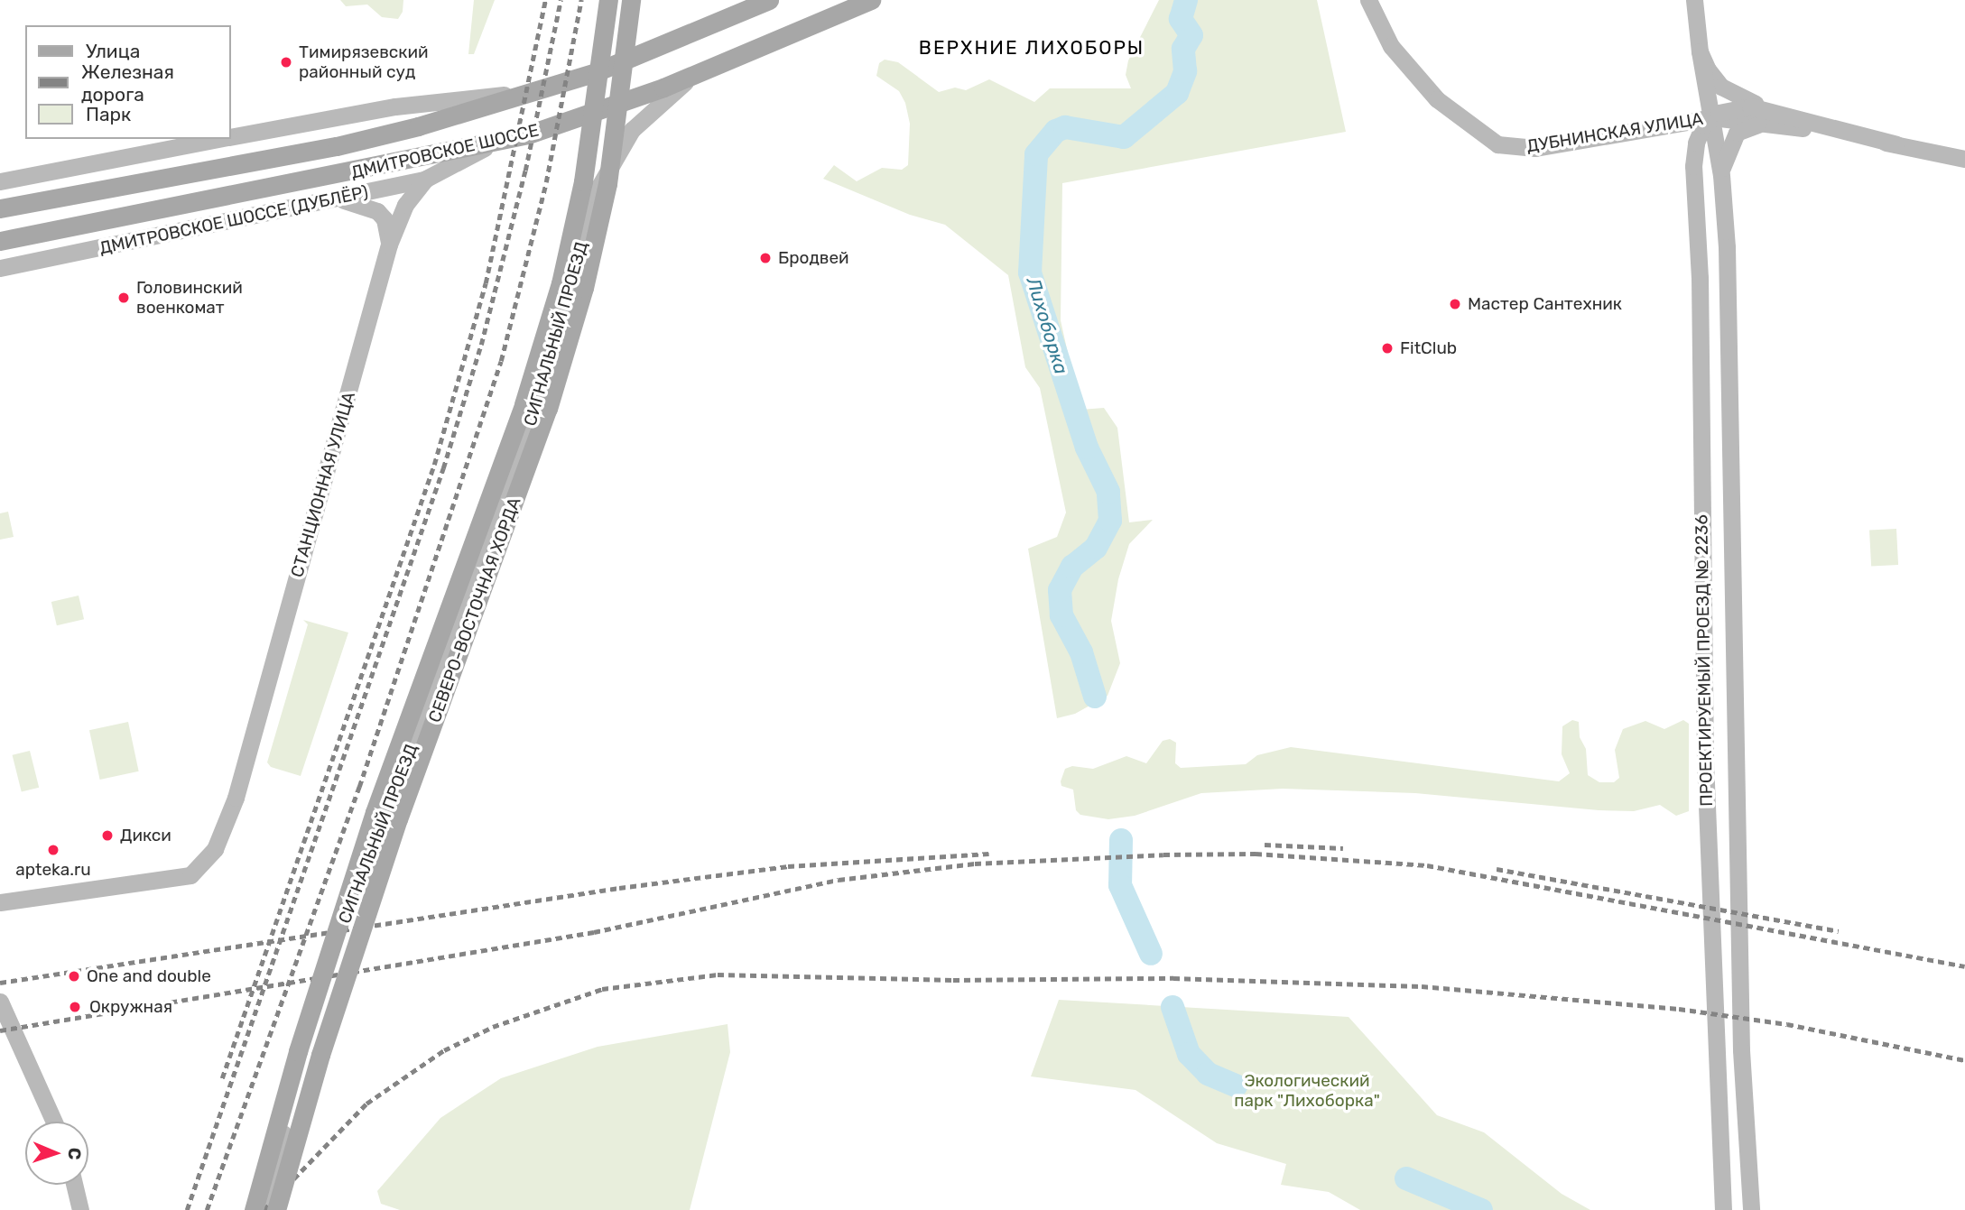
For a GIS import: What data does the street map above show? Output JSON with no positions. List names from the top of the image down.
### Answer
{
  "streets": {
    "main road": [
      "ДУБНИНСКАЯ УЛИЦА",
      "ДМИТРОВСКОЕ ШОССЕ",
      "ДМИТРОВСКОЕ ШОССЕ (ДУБЛЁР)",
      "СИГНАЛЬНЫЙ ПРОЕЗД",
      "СТАНЦИОННАЯ УЛИЦА",
      "СЕВЕРО-ВОСТОЧНАЯ ХОРДА",
      "ПРОЕКТИРУЕМЫЙ ПРОЕЗД № 2236"
    ]
  },
  "crossings": [
    ["ДУБНИНСКАЯ УЛИЦА", "ПРОЕКТИРУЕМЫЙ ПРОЕЗД № 2236"],
    ["ДМИТРОВСКОЕ ШОССЕ", "ДМИТРОВСКОЕ ШОССЕ (ДУБЛЁР)"],
    ["ДМИТРОВСКОЕ ШОССЕ", "СИГНАЛЬНЫЙ ПРОЕЗД"],
    ["ДМИТРОВСКОЕ ШОССЕ (ДУБЛЁР)", "СТАНЦИОННАЯ УЛИЦА"]
  ],
  "districts": ["ВЕРХНИЕ ЛИХОБОРЫ"],
  "water": ["Лихоборка"],
  "parks": ["Экологический парк \"Лихоборка\""],
  "places": [
    "Тимирязевский районный суд",
    "Бродвей",
    "Головинский военкомат",
    "Мастер Сантехник",
    "FitClub",
    "Дикси",
    "apteka.ru",
    "One and double",
    "Окружная"
  ],
  "legend": ["Улица", "Железная дорога", "Парк"],
  "north": "right"
}
